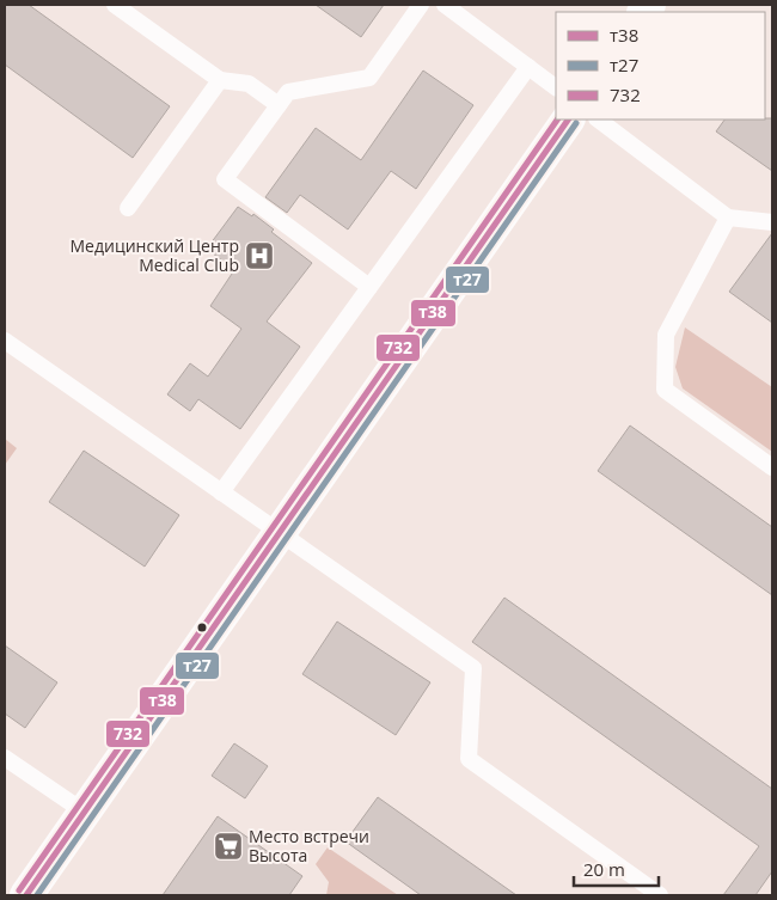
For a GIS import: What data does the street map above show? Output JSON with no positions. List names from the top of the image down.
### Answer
{
  "places": {
    "hospital": ["Медицинский Центр Medical Club"],
    "supermarket": ["Место встречи Высота"]
  },
  "lines": ["transit line т38", "transit line 732", "transit line т27"],
  "legend": ["т38", "т27", "732"],
  "scale_bar": "20 m"
}
